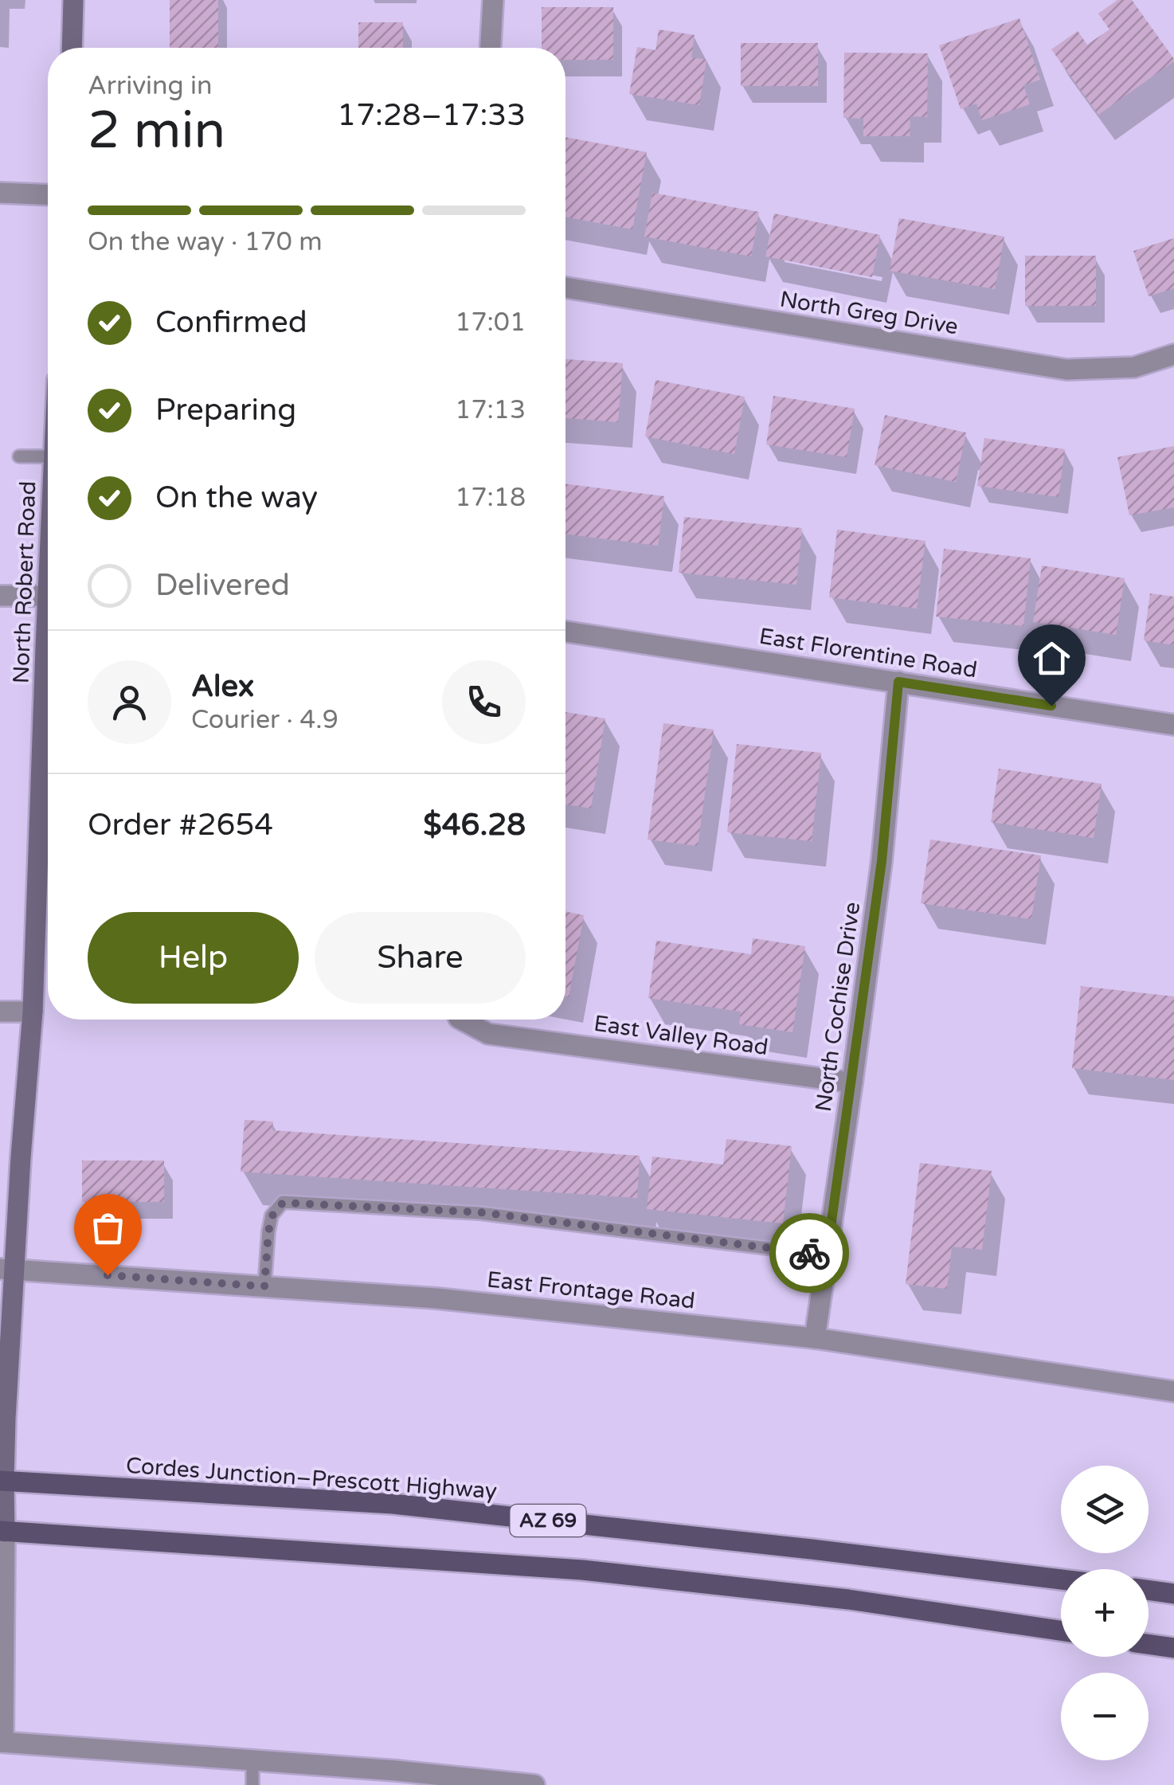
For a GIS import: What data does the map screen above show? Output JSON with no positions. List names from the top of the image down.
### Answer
{
  "streets": {
    "main road": ["North Robert Road", "Cordes Junction–Prescott Highway", "AZ 69"],
    "street": [
      "North Greg Drive",
      "East Florentine Road",
      "North Cochise Drive",
      "East Valley Road",
      "East Frontage Road"
    ]
  },
  "crossings": [
    ["North Robert Road", "East Frontage Road"],
    ["North Robert Road", "Cordes Junction–Prescott Highway"],
    ["North Robert Road", "AZ 69"],
    ["East Florentine Road", "North Cochise Drive"],
    ["North Cochise Drive", "East Valley Road"],
    ["North Cochise Drive", "East Frontage Road"]
  ],
  "page": {
    "heading": ["2 min", "Arriving in", "17:28–17:33"],
    "panel": [
      "Alex",
      "Courier · 4.9",
      "Order #2654",
      "$46.28"
    ],
    "bar": "On the way · 170 m",
    "list": [
      ["Confirmed", "17:01"],
      ["Preparing", "17:13"],
      ["On the way", "17:18"],
      "Delivered"
    ],
    "buttons": ["Help", "Share"],
    "map_buttons": ["+", "−"]
  }
}
